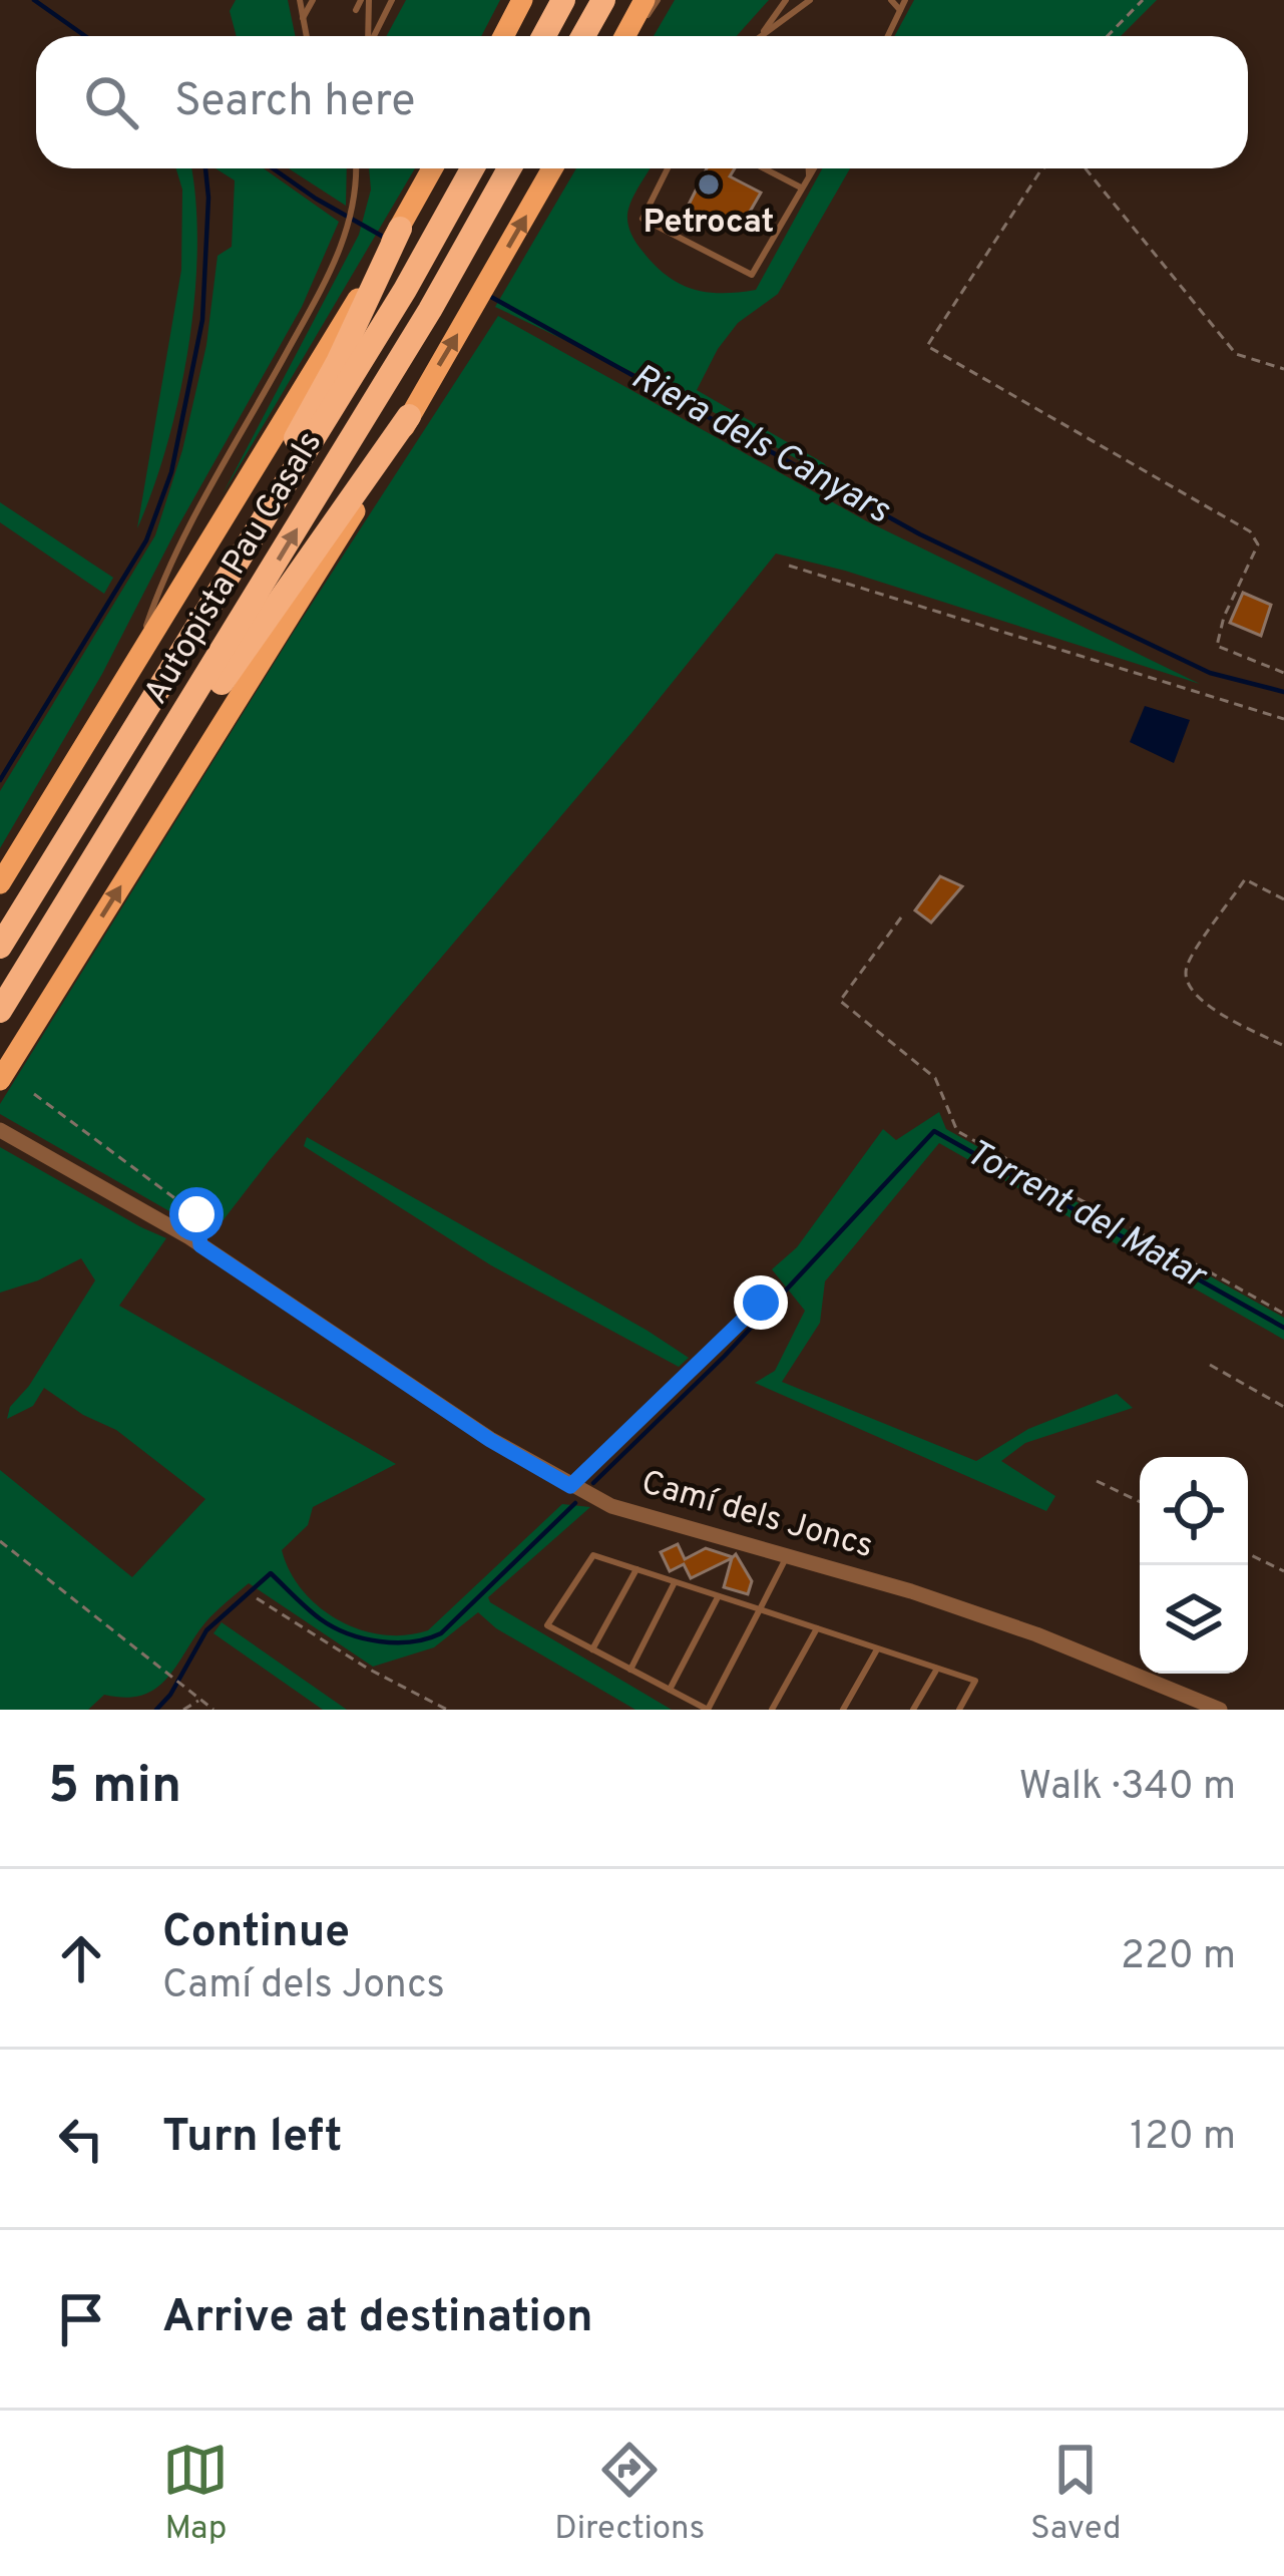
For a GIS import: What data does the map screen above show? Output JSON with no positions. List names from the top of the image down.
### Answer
{
  "streets": {
    "highway": ["Autopista Pau Casals"],
    "street": ["Camí dels Joncs"]
  },
  "water": ["Riera dels Canyars", "Torrent del Matar"],
  "places": ["Petrocat"],
  "page": {
    "search": "Search here",
    "heading": ["5 min", "Walk · 340 m"],
    "list": [
      ["Continue", "Camí dels Joncs", "220 m"],
      ["Turn left", "120 m"],
      "Arrive at destination"
    ],
    "nav": ["Map", "Directions", "Saved"]
  }
}
